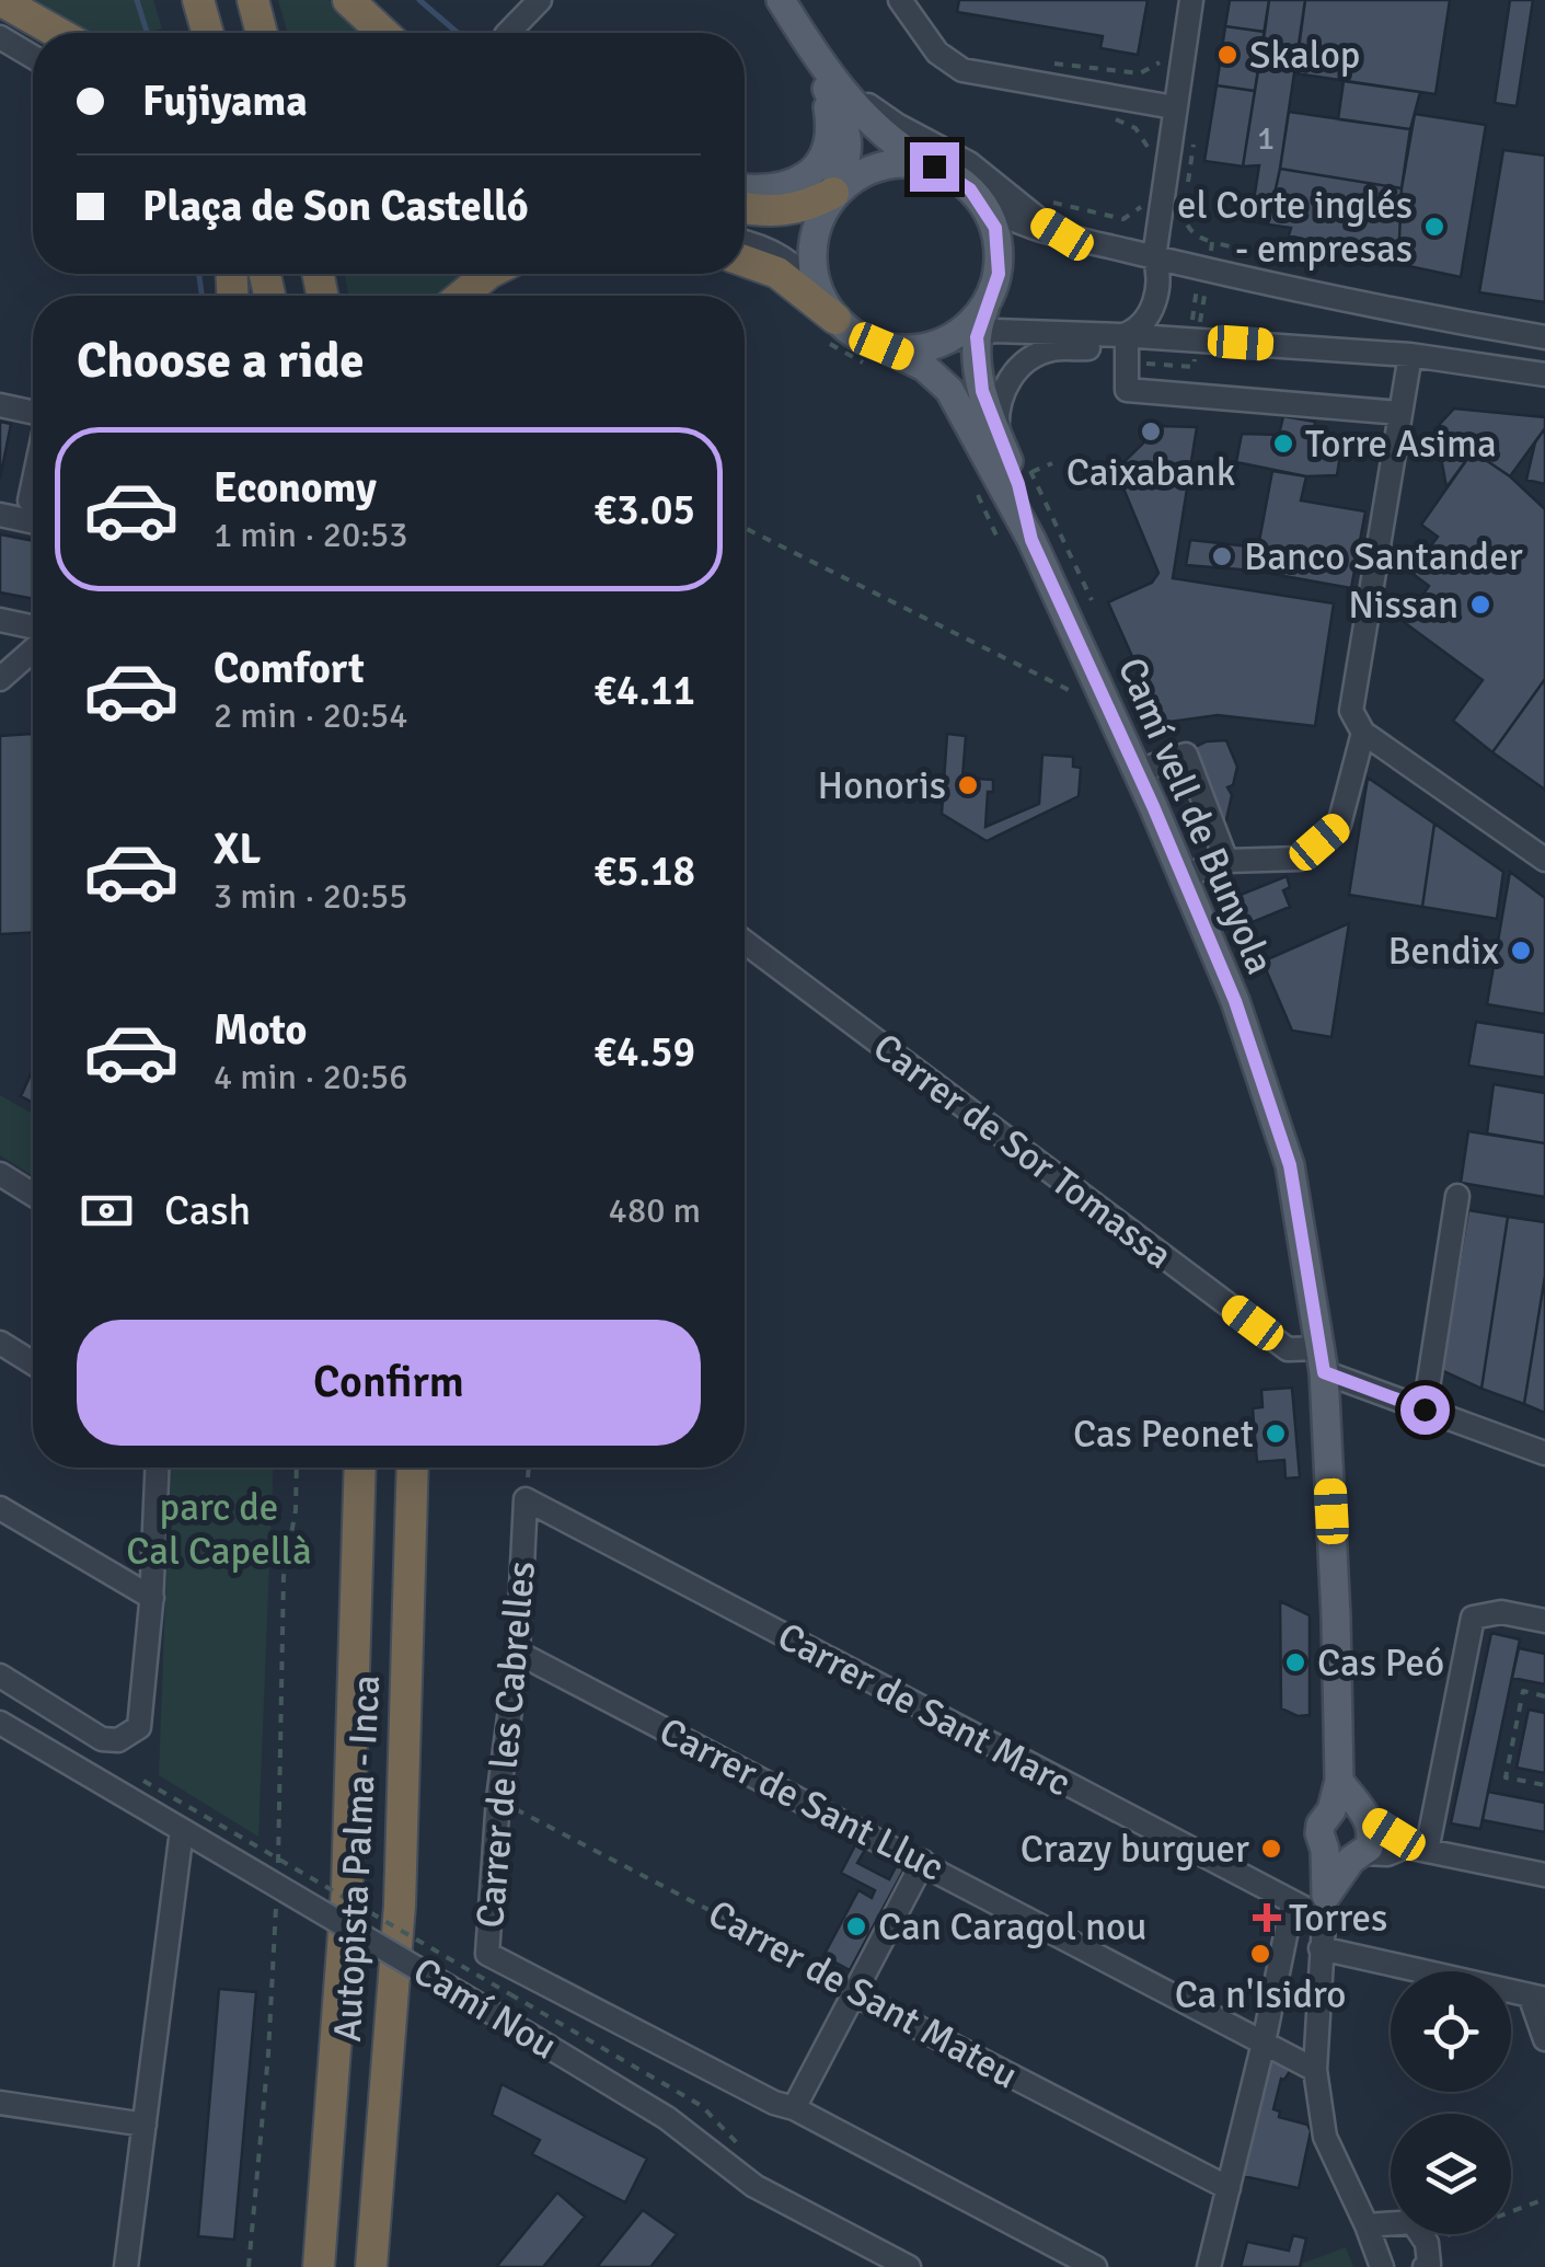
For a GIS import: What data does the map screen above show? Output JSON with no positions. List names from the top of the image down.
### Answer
{
  "streets": {
    "highway": ["Autopista Palma - Inca"],
    "main road": ["Camí vell de Bunyola"],
    "street": [
      "Carrer de Sor Tomassa",
      "Carrer de Sant Marc",
      "Carrer de les Cabrelles",
      "Carrer de Sant Lluc",
      "Carrer de Sant Mateu",
      "Camí Nou"
    ]
  },
  "crossings": [
    ["Camí vell de Bunyola", "Carrer de Sor Tomassa"],
    ["Carrer de Sant Marc", "Carrer de les Cabrelles"],
    ["Carrer de les Cabrelles", "Carrer de Sant Lluc"],
    ["Carrer de les Cabrelles", "Carrer de Sant Mateu"]
  ],
  "parks": ["parc de Cal Capellà"],
  "places": {
    "other": [
      "Skalop",
      "el Corte inglés - empresas",
      "Caixabank",
      "Torre Asima",
      "Banco Santander",
      "Nissan",
      "Honoris",
      "Bendix",
      "Cas Peonet",
      "Cas Peó",
      "Crazy burguer",
      "Can Caragol nou",
      "Ca n'Isidro"
    ],
    "health": ["Torres"]
  },
  "house_numbers": ["1"],
  "page": {
    "banner": ["Fujiyama", "Plaça de Son Castelló"],
    "heading": "Choose a ride",
    "list": [
      {
        "name": "Economy",
        "note": "1 min · 20:53",
        "value": "€3.05"
      },
      {
        "name": "Comfort",
        "note": "2 min · 20:54",
        "value": "€4.11"
      },
      {
        "name": "XL",
        "note": "3 min · 20:55",
        "value": "€5.18"
      },
      {
        "name": "Moto",
        "note": "4 min · 20:56",
        "value": "€4.59"
      }
    ],
    "pay": ["Cash", "480 m"],
    "buttons": "Confirm"
  }
}
